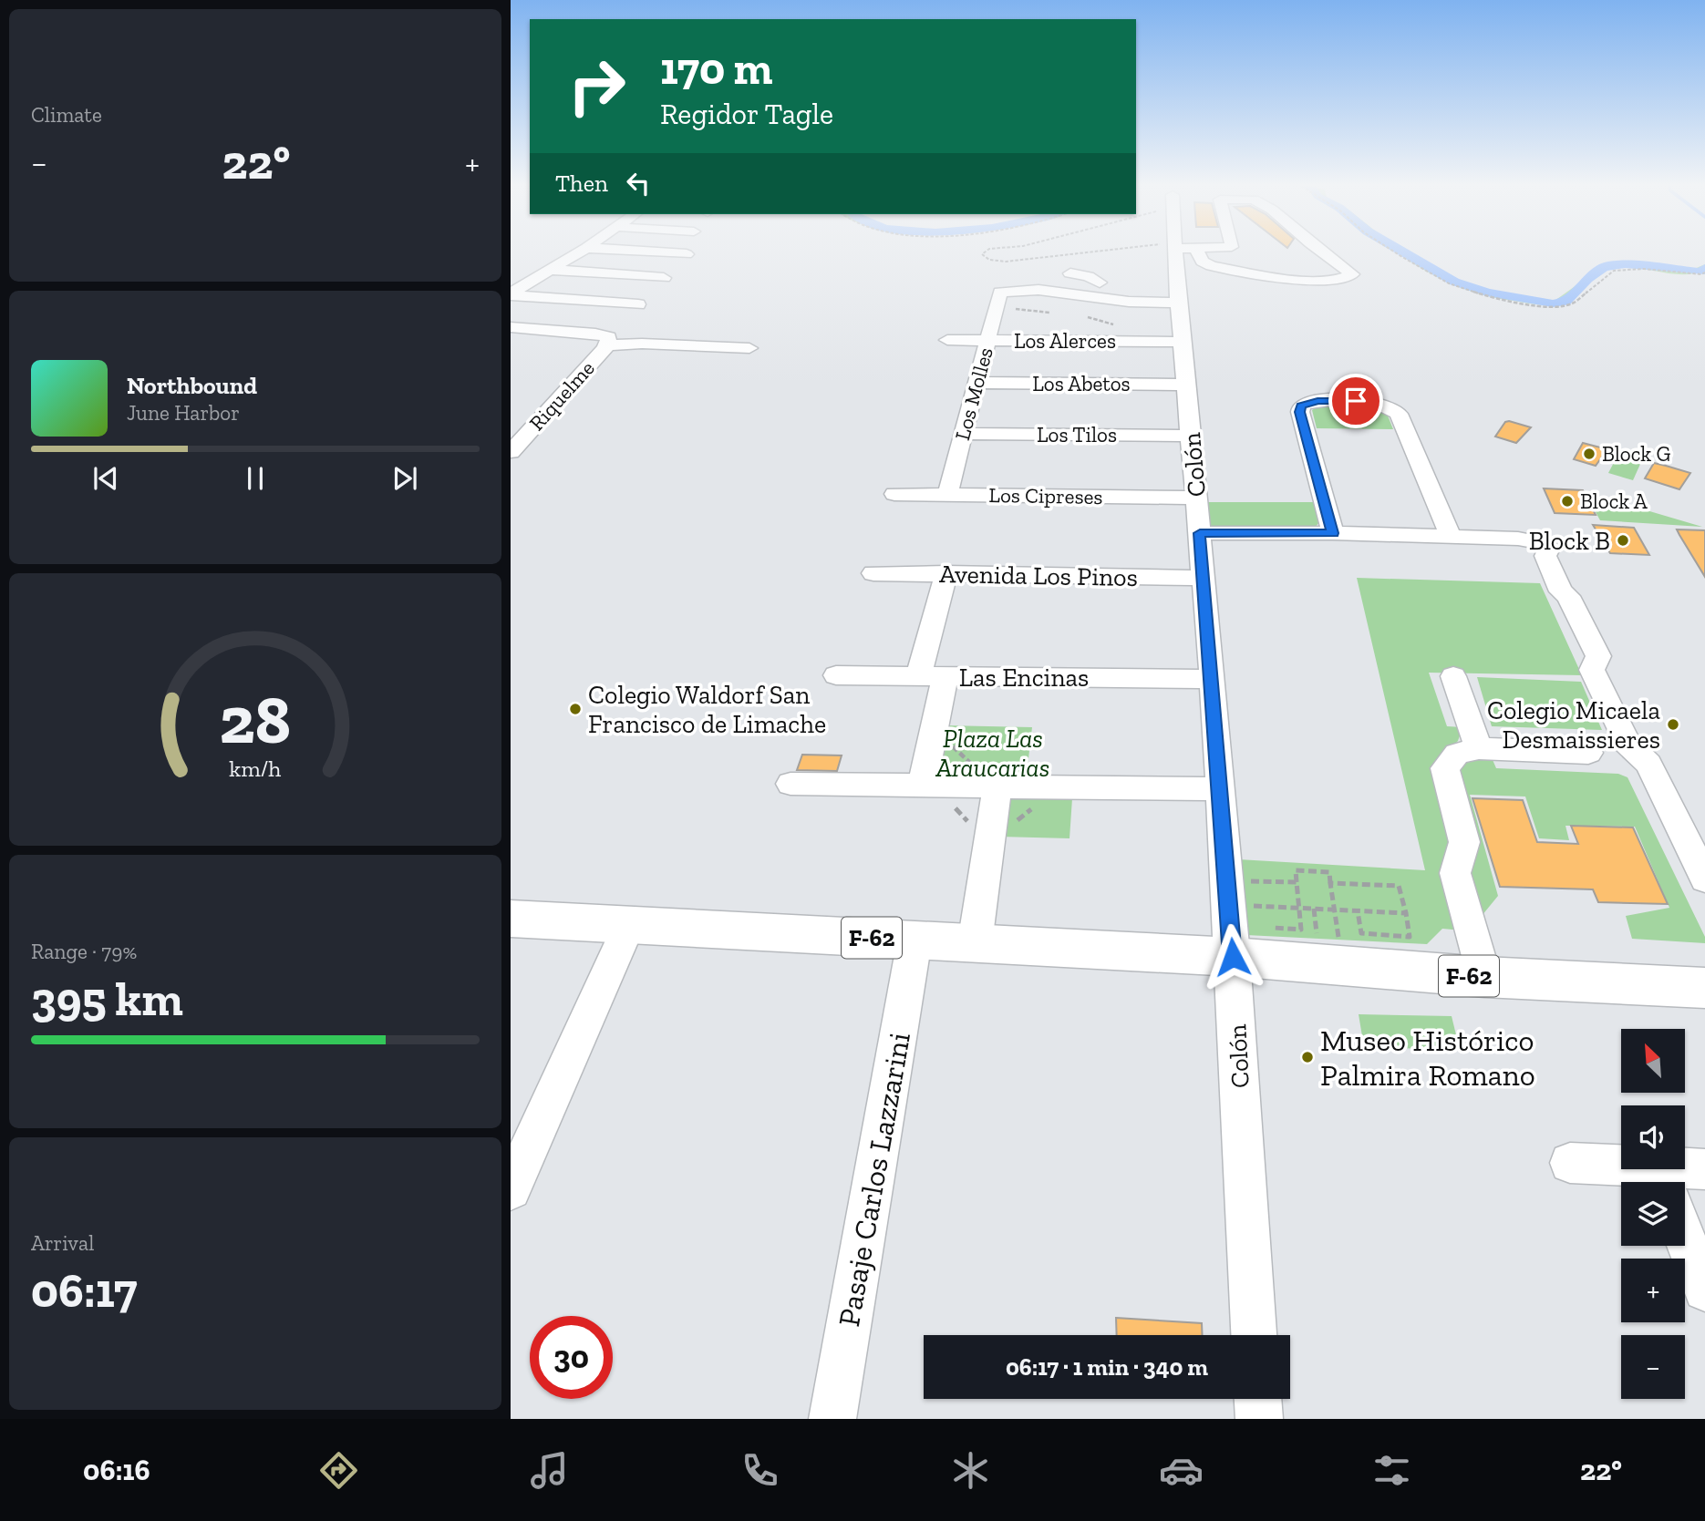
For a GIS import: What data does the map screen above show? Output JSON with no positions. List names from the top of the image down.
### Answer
{
  "streets": {
    "main road": ["F-62"],
    "street": [
      "Los Alerces",
      "Los Abetos",
      "Los Molles",
      "Riquelme",
      "Los Tilos",
      "Colón",
      "Los Cipreses",
      "Avenida Los Pinos",
      "Las Encinas",
      "Pasaje Carlos Lazzarini"
    ]
  },
  "crossings": [
    ["Los Alerces", "Los Molles"],
    ["Los Alerces", "Colón"],
    ["Los Abetos", "Los Molles"],
    ["Los Abetos", "Colón"],
    ["Los Molles", "Los Tilos"],
    ["Los Molles", "Los Cipreses"],
    ["Los Tilos", "Colón"],
    ["Colón", "Los Cipreses"],
    ["Colón", "Avenida Los Pinos"],
    ["Colón", "Las Encinas"],
    ["Colón", "F-62"],
    ["F-62", "Pasaje Carlos Lazzarini"]
  ],
  "parks": ["Plaza Las Araucarias"],
  "places": [
    "Block G",
    "Block A",
    "Block B",
    "Colegio Waldorf San Francisco de Limache",
    "Colegio Micaela Desmaissieres",
    "Museo Histórico Palmira Romano"
  ],
  "north": "top left",
  "page": {
    "tile": [
      "Climate",
      ["Range · 79%", "395 km"],
      ["Arrival", "06:17"]
    ],
    "turn": ["170 m", "Regidor Tagle"],
    "heat": ["−", "22°", "+"],
    "then": "Then",
    "song": ["Northbound", "June Harbor"],
    "map_buttons": ["+", "−"],
    "limit": "30",
    "trip": "06:17 · 1 min · 340 m",
    "tabs": ["06:16", "22°"],
    "gauge": ["28", "km/h"]
  }
}
